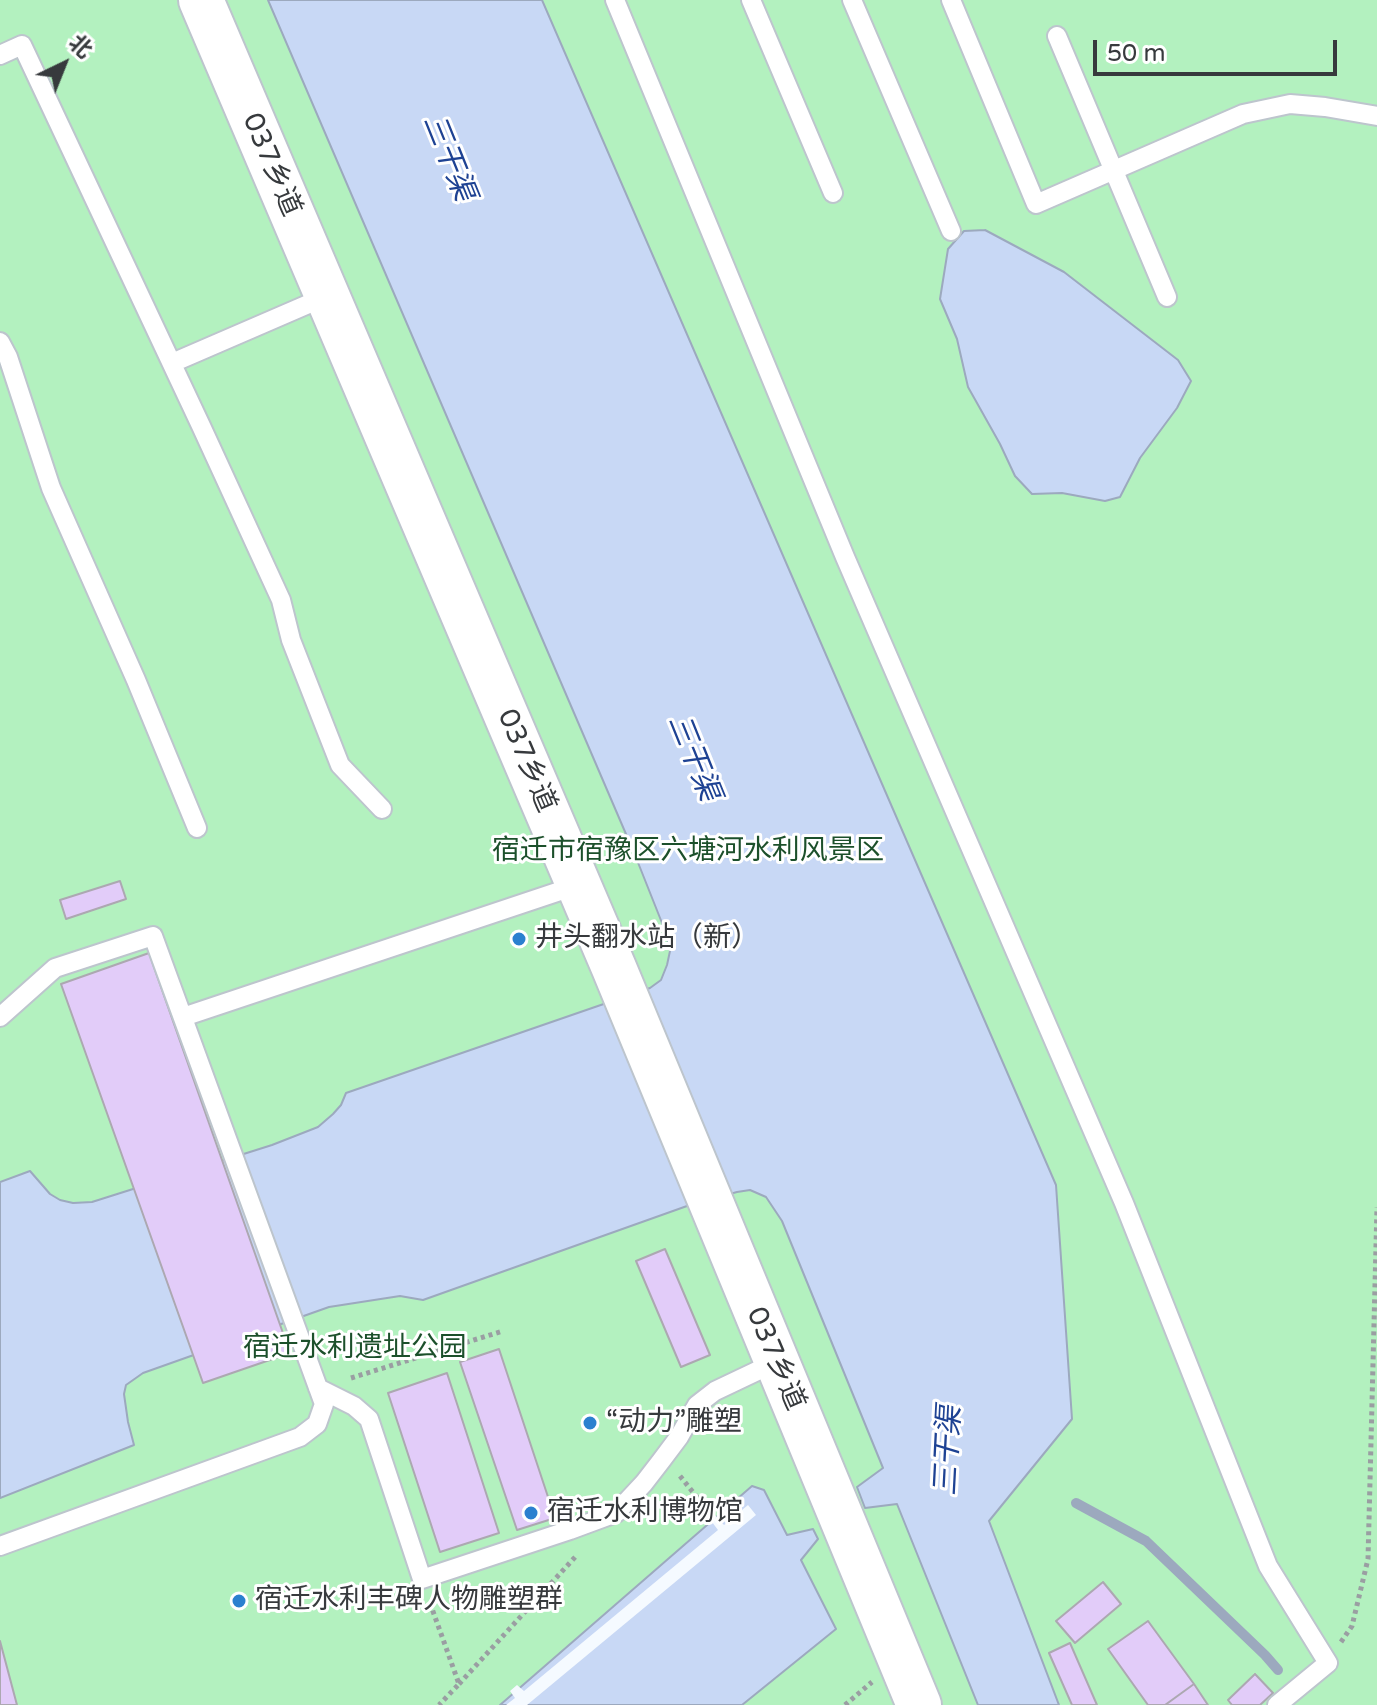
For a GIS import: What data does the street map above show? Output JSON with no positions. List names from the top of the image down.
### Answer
{
  "streets": {
    "street": ["037乡道"]
  },
  "water": ["三干渠"],
  "parks": ["宿迁市宿豫区六塘河水利风景区", "宿迁水利遗址公园"],
  "places": [
    "井头翻水站（新）",
    "“动力”雕塑",
    "宿迁水利博物馆",
    "宿迁水利丰碑人物雕塑群"
  ],
  "scale_bar": "50 m",
  "north": "top right"
}
